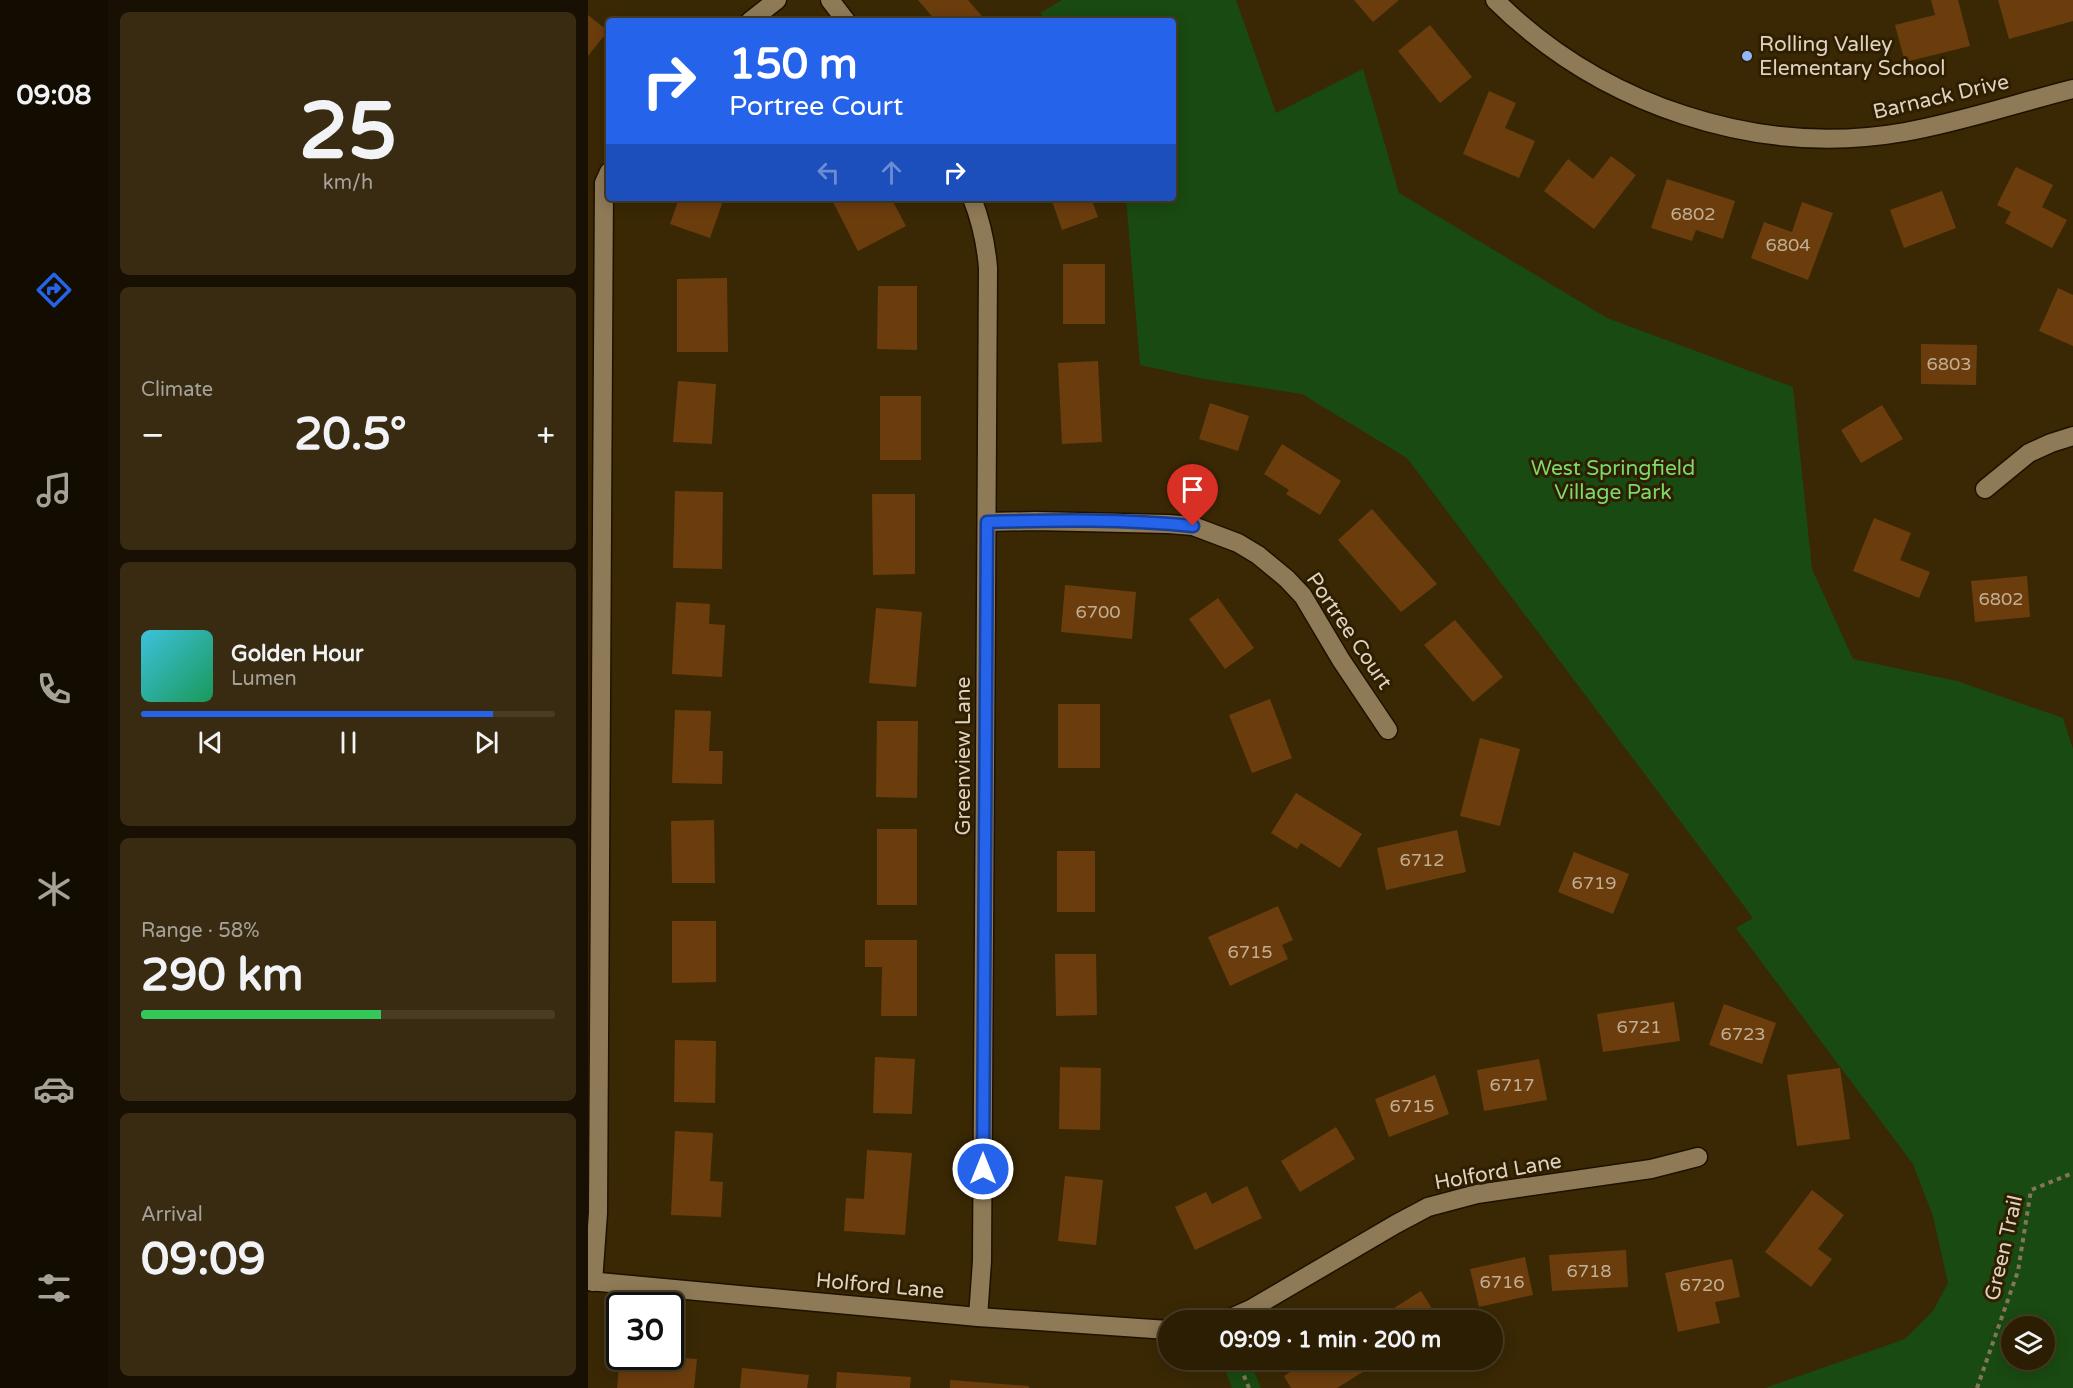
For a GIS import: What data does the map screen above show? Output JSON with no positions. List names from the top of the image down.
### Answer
{
  "streets": {
    "street": [
      "Barnack Drive",
      "Portree Court",
      "Greenview Lane",
      "Holford Lane"
    ],
    "path": ["Green Trail"]
  },
  "crossings": [
    ["Portree Court", "Greenview Lane"],
    ["Greenview Lane", "Holford Lane"]
  ],
  "parks": ["West Springfield Village Park"],
  "places": ["Rolling Valley Elementary School"],
  "house_numbers": [
    "6802",
    "6804",
    "6803",
    "6802",
    "6700",
    "6712",
    "6719",
    "6715",
    "6721",
    "6723",
    "6717",
    "6715",
    "6718",
    "6716",
    "6720"
  ],
  "page": {
    "tabs": "09:08",
    "tile": [
      ["25", "km/h"],
      "Climate",
      ["Range · 58%", "290 km"],
      ["Arrival", "09:09"]
    ],
    "turn": ["150 m", "Portree Court"],
    "heat": ["−", "20.5°", "+"],
    "song": ["Golden Hour", "Lumen"],
    "limit": "30",
    "trip": "09:09 · 1 min · 200 m"
  }
}
